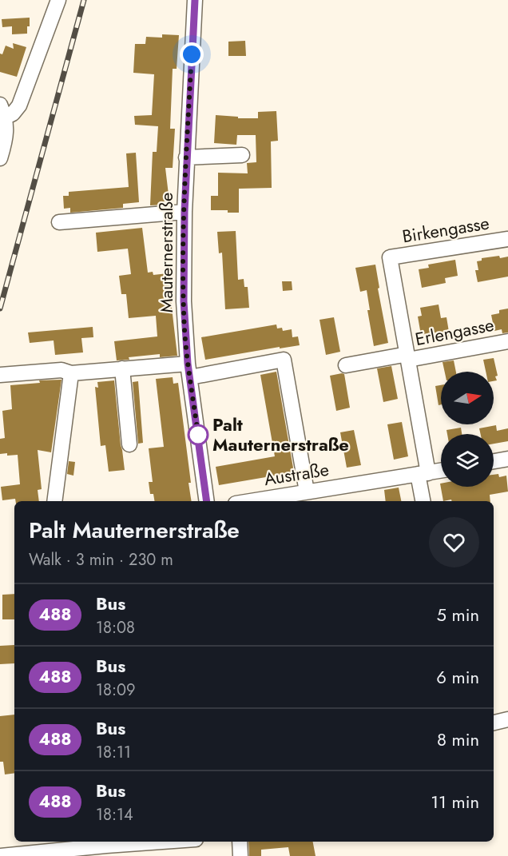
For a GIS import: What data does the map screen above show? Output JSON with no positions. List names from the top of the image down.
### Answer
{
  "streets": {
    "street": [
      "Birkengasse",
      "Mauternerstraße",
      "Erlengasse",
      "Austraße"
    ]
  },
  "crossings": [
    ["Birkengasse", "Erlengasse"]
  ],
  "places": ["Palt Mauternerstraße"],
  "lines": ["bus line 488"],
  "north": "right",
  "page": {
    "heading": ["Palt Mauternerstraße", "Walk · 3 min · 230 m"],
    "list": [
      {
        "mark": "488",
        "name": "Bus",
        "note": "18:08",
        "value": "5 min"
      },
      {
        "mark": "488",
        "name": "Bus",
        "note": "18:09",
        "value": "6 min"
      },
      {
        "mark": "488",
        "name": "Bus",
        "note": "18:11",
        "value": "8 min"
      },
      {
        "mark": "488",
        "name": "Bus",
        "note": "18:14",
        "value": "11 min"
      }
    ]
  }
}
